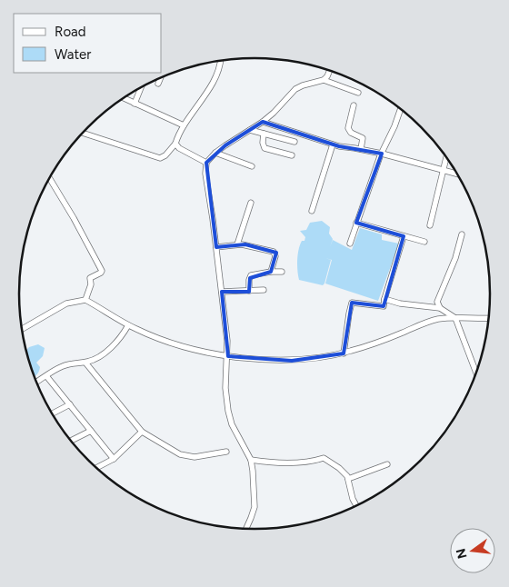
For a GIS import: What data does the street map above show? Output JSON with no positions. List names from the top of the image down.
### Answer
{
  "legend": ["Road", "Water"],
  "north": "left"
}
